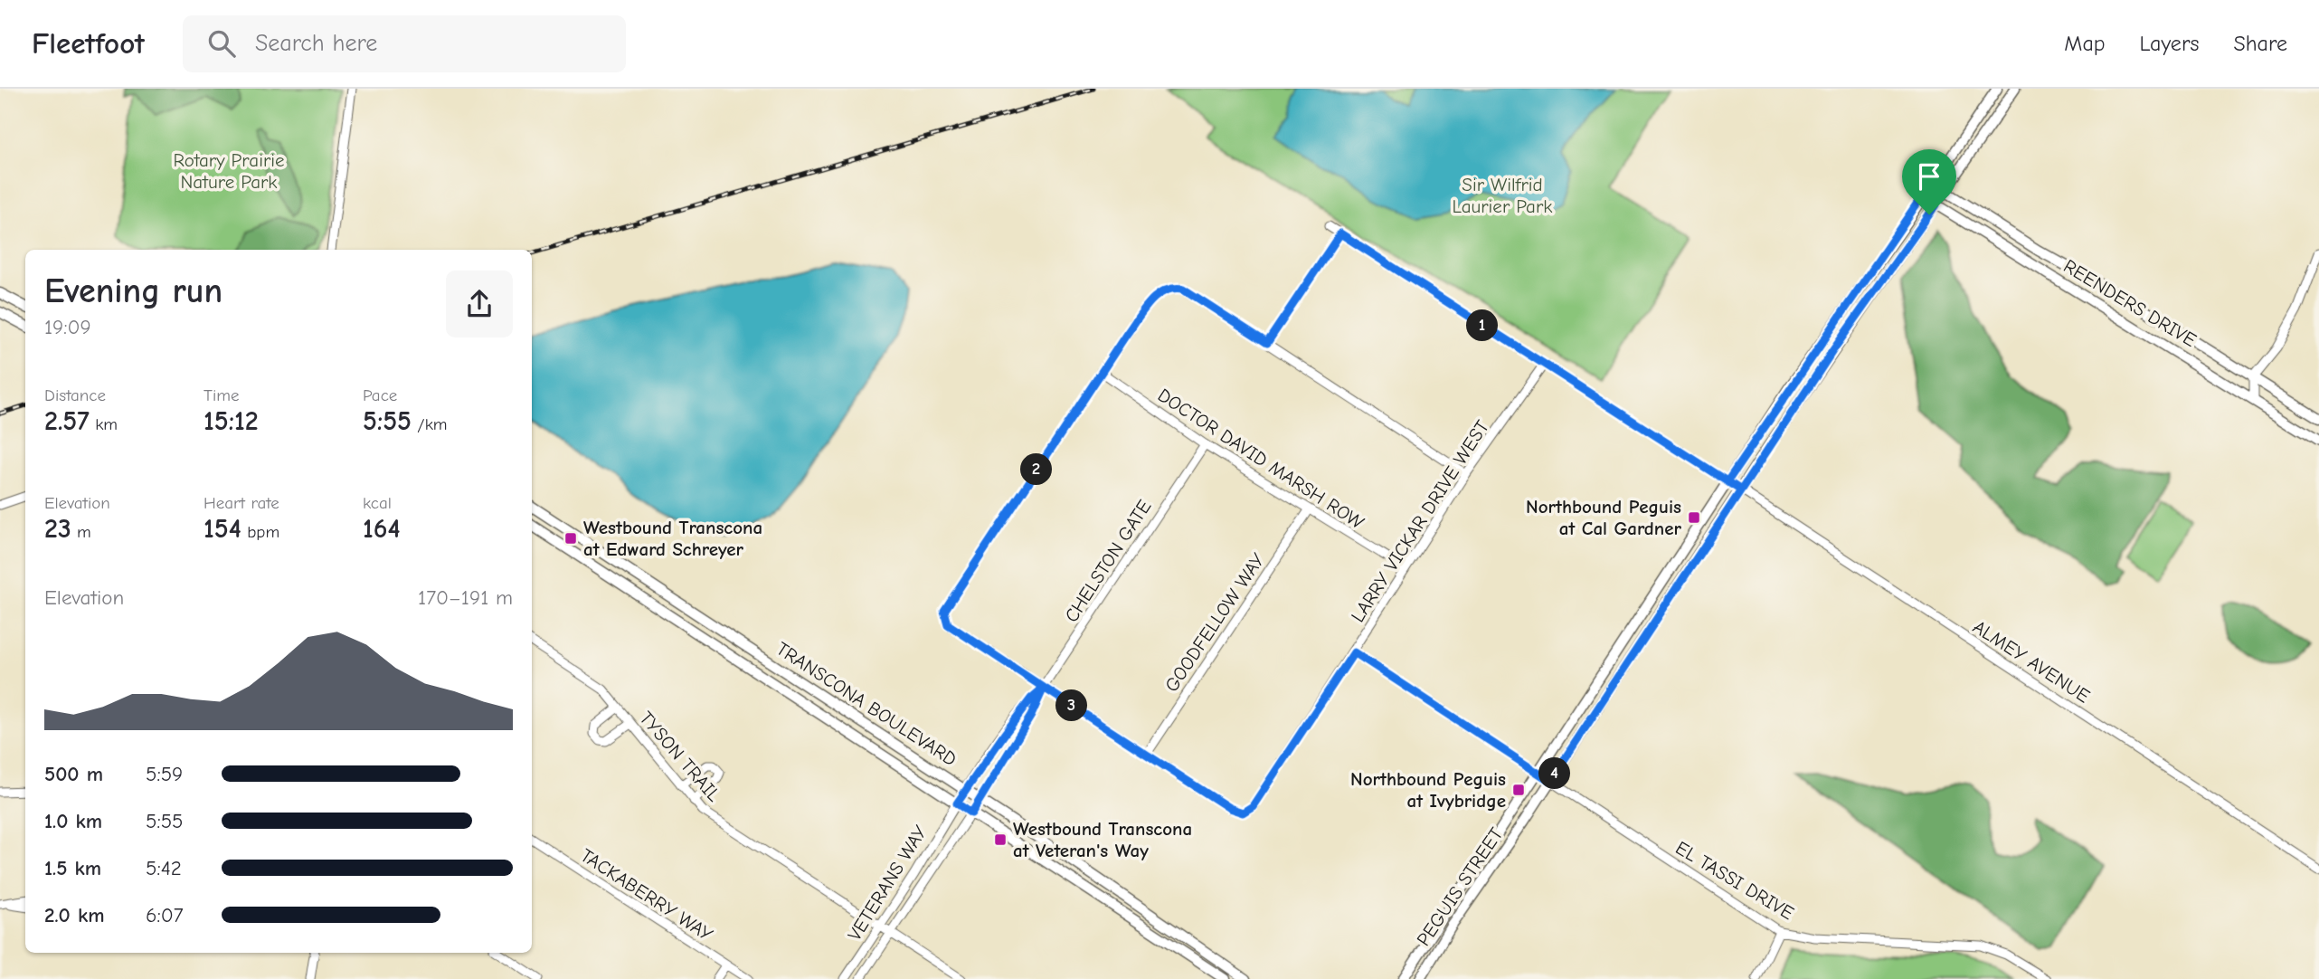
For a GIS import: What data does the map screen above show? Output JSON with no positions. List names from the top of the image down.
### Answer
{
  "streets": {
    "street": [
      "REENDERS DRIVE",
      "DOCTOR DAVID MARSH ROW",
      "LARRY VICKAR DRIVE WEST",
      "CHELSTON GATE",
      "GOODFELLOW WAY",
      "ALMEY AVENUE",
      "TRANSCONA BOULEVARD",
      "TYSON TRAIL",
      "EL TASSI DRIVE",
      "VETERANS WAY",
      "PEGUIS STREET",
      "TACKABERRY WAY"
    ]
  },
  "crossings": [
    ["REENDERS DRIVE", "PEGUIS STREET"],
    ["DOCTOR DAVID MARSH ROW", "LARRY VICKAR DRIVE WEST"],
    ["DOCTOR DAVID MARSH ROW", "CHELSTON GATE"],
    ["DOCTOR DAVID MARSH ROW", "GOODFELLOW WAY"],
    ["LARRY VICKAR DRIVE WEST", "CHELSTON GATE"],
    ["LARRY VICKAR DRIVE WEST", "GOODFELLOW WAY"],
    ["LARRY VICKAR DRIVE WEST", "ALMEY AVENUE"],
    ["LARRY VICKAR DRIVE WEST", "EL TASSI DRIVE"],
    ["CHELSTON GATE", "TRANSCONA BOULEVARD"],
    ["CHELSTON GATE", "VETERANS WAY"],
    ["ALMEY AVENUE", "PEGUIS STREET"],
    ["TRANSCONA BOULEVARD", "VETERANS WAY"],
    ["TYSON TRAIL", "VETERANS WAY"],
    ["EL TASSI DRIVE", "PEGUIS STREET"]
  ],
  "parks": ["Rotary Prairie Nature Park", "Sir Wilfrid Laurier Park"],
  "places": {
    "transit": [
      "Northbound Peguis at Cal Gardner",
      "Westbound Transcona at Edward Schreyer",
      "Northbound Peguis at Ivybridge",
      "Westbound Transcona at Veteran's Way"
    ]
  },
  "page": {
    "header": "Fleetfoot",
    "search": "Search here",
    "nav": ["Map", "Layers", "Share"],
    "heading": ["Evening run", "19:09"],
    "pins": [
      "1",
      "2",
      "3",
      "4"
    ],
    "stats": [
      ["Distance", "2.57 km"],
      ["Time", "15:12"],
      ["Pace", "5:55 /km"],
      ["Elevation", "23 m"],
      ["Heart rate", "154 bpm"],
      ["kcal", "164"]
    ],
    "chart": ["Elevation", "170–191 m"],
    "list": [
      {
        "name": "500 m",
        "note": "5:59"
      },
      {
        "name": "1.0 km",
        "note": "5:55"
      },
      {
        "name": "1.5 km",
        "note": "5:42"
      },
      {
        "name": "2.0 km",
        "note": "6:07"
      }
    ]
  }
}
